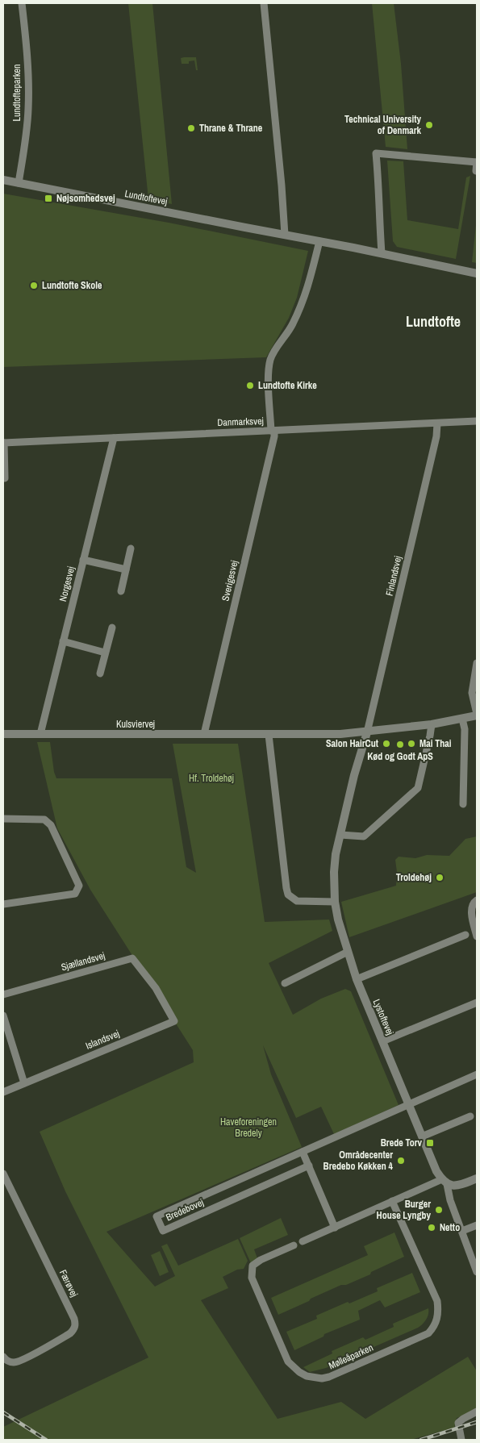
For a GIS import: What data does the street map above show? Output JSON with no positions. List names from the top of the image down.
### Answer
{
  "streets": {
    "street": [
      "Lundtofteparken",
      "Lundtoftevej",
      "Danmarksvej",
      "Finlandsvej",
      "Sverigesvej",
      "Norgesvej",
      "Kulsviervej",
      "Sjællandsvej",
      "Lystoftevej",
      "Islandsvej",
      "Bredebovej",
      "Færøvej",
      "Mølleåparken"
    ]
  },
  "crossings": [
    ["Lundtofteparken", "Lundtoftevej"],
    ["Lundtoftevej", "Sverigesvej"],
    ["Danmarksvej", "Finlandsvej"],
    ["Danmarksvej", "Sverigesvej"],
    ["Danmarksvej", "Norgesvej"],
    ["Finlandsvej", "Kulsviervej"],
    ["Finlandsvej", "Lystoftevej"],
    ["Sverigesvej", "Kulsviervej"],
    ["Norgesvej", "Kulsviervej"],
    ["Kulsviervej", "Lystoftevej"],
    ["Sjællandsvej", "Islandsvej"],
    ["Lystoftevej", "Bredebovej"]
  ],
  "districts": ["Lundtofte"],
  "parks": ["Hf. Troldehøj", "Haveforeningen Bredely"],
  "places": {
    "other": [
      "Technical University of Denmark",
      "Thrane & Thrane",
      "Lundtofte Skole",
      "Lundtofte Kirke",
      "Salon HairCut",
      "Mai Thai",
      "Kød og Godt ApS",
      "Troldehøj",
      "Områdecenter Bredebo Køkken 4",
      "Burger House Lyngby",
      "Netto"
    ],
    "transit": ["Nøjsomhedsvej", "Brede Torv"]
  }
}
